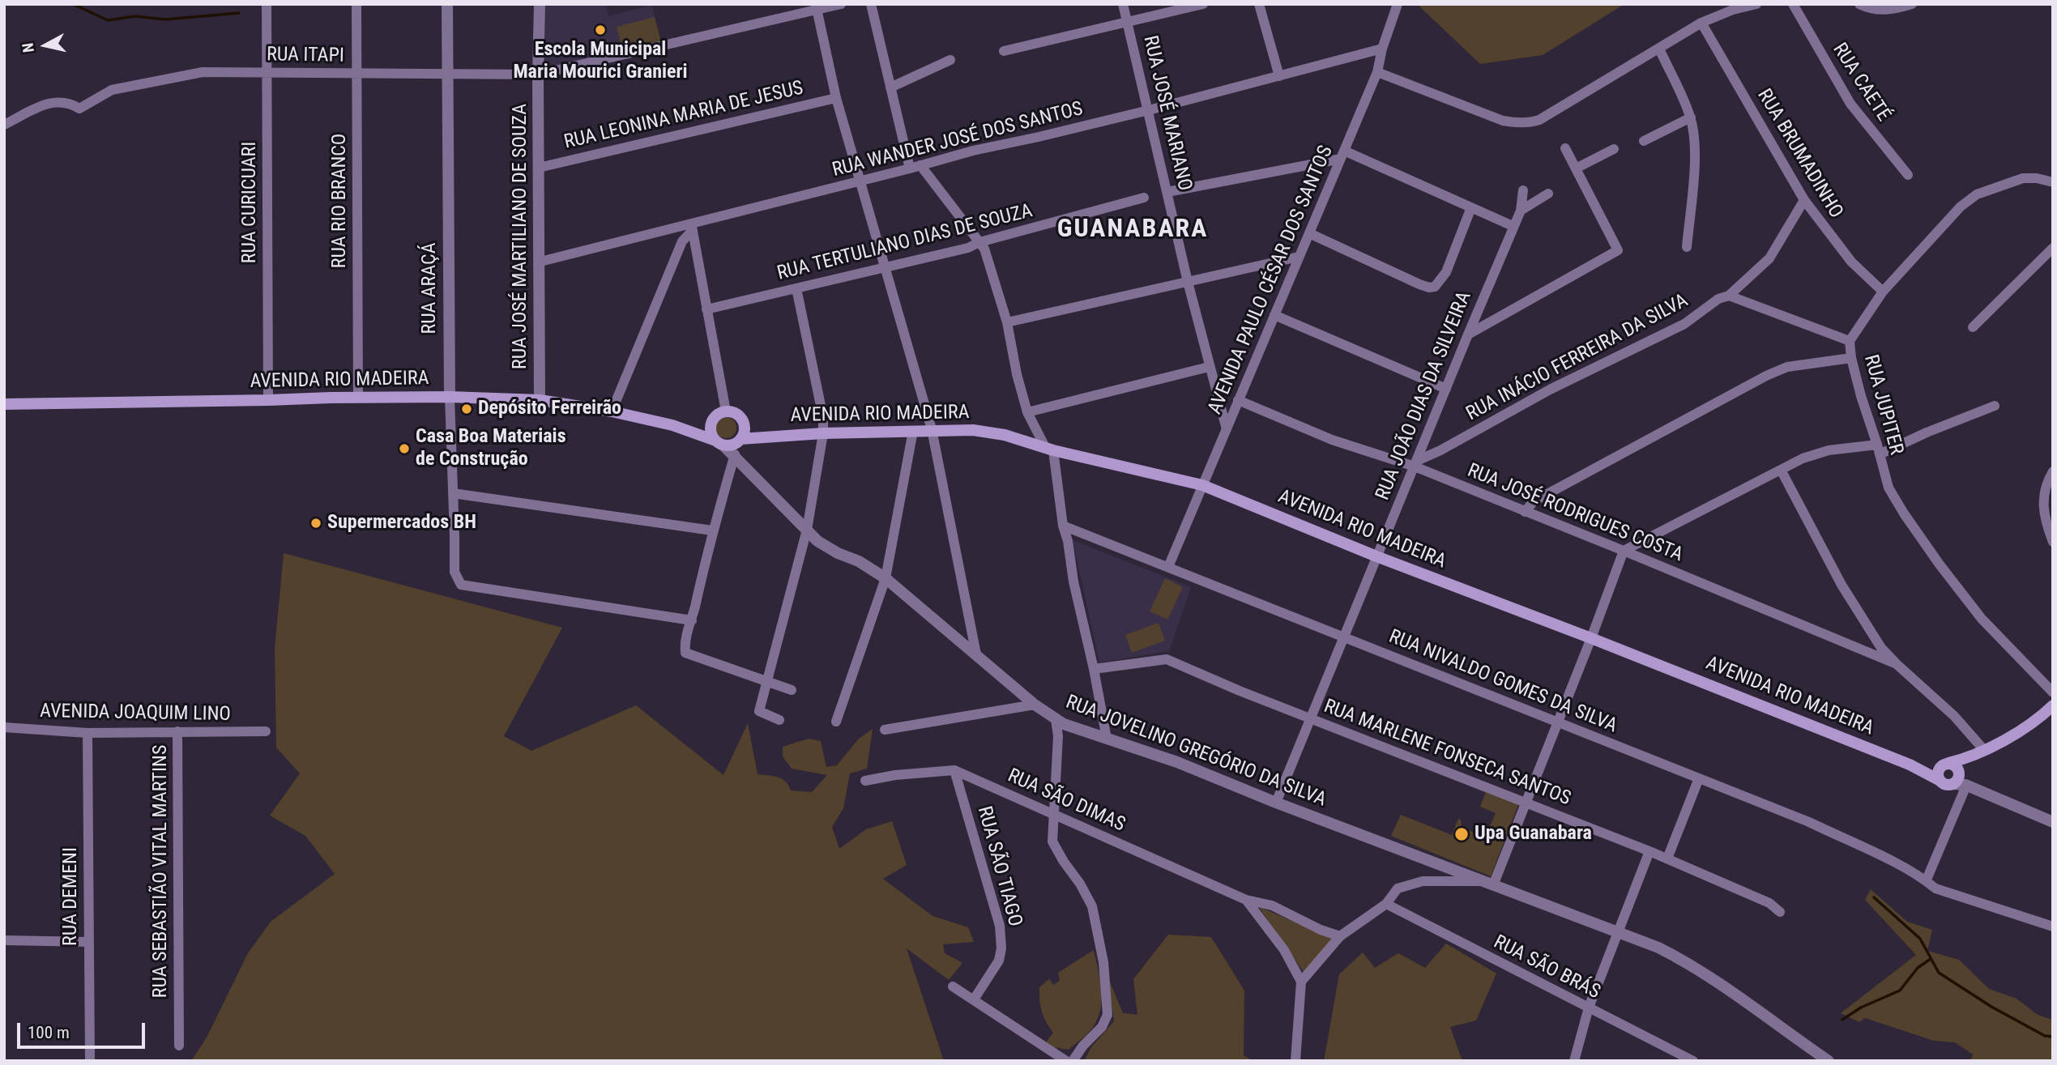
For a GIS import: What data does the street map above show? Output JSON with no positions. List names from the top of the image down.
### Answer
{
  "streets": {
    "main road": ["AVENIDA RIO MADEIRA"],
    "street": [
      "RUA ITAPI",
      "RUA CAETÉ",
      "RUA JOSÉ MARIANO",
      "RUA LEONINA MARIA DE JESUS",
      "RUA WANDER JOSÉ DOS SANTOS",
      "RUA BRUMADINHO",
      "RUA RIO BRANCO",
      "RUA CURICUARI",
      "RUA JOSÉ MARTILIANO DE SOUZA",
      "RUA TERTULIANO DIAS DE SOUZA",
      "AVENIDA PAULO CÉSAR DOS SANTOS",
      "RUA ARAÇÁ",
      "RUA INÁCIO FERREIRA DA SILVA",
      "RUA JOÃO DIAS DA SILVEIRA",
      "RUA JUPITER",
      "RUA JOSÉ RODRIGUES COSTA",
      "RUA NIVALDO GOMES DA SILVA",
      "AVENIDA JOAQUIM LINO",
      "RUA JOVELINO GREGÓRIO DA SILVA",
      "RUA MARLENE FONSECA SANTOS",
      "RUA SÃO DIMAS",
      "RUA SÃO TIAGO",
      "RUA SEBASTIÃO VITAL MARTINS",
      "RUA DEMENI",
      "RUA SÃO BRÁS"
    ]
  },
  "crossings": [
    ["RUA ITAPI", "RUA RIO BRANCO"],
    ["RUA ITAPI", "RUA CURICUARI"],
    ["RUA ITAPI", "RUA JOSÉ MARTILIANO DE SOUZA"],
    ["RUA ITAPI", "RUA ARAÇÁ"],
    ["RUA JOSÉ MARIANO", "RUA WANDER JOSÉ DOS SANTOS"],
    ["RUA JOSÉ MARIANO", "AVENIDA PAULO CÉSAR DOS SANTOS"],
    ["RUA LEONINA MARIA DE JESUS", "RUA JOSÉ MARTILIANO DE SOUZA"],
    ["RUA WANDER JOSÉ DOS SANTOS", "RUA JOSÉ MARTILIANO DE SOUZA"],
    ["RUA WANDER JOSÉ DOS SANTOS", "AVENIDA PAULO CÉSAR DOS SANTOS"],
    ["RUA BRUMADINHO", "RUA INÁCIO FERREIRA DA SILVA"],
    ["RUA BRUMADINHO", "RUA JUPITER"],
    ["RUA RIO BRANCO", "AVENIDA RIO MADEIRA"],
    ["RUA CURICUARI", "AVENIDA RIO MADEIRA"],
    ["RUA JOSÉ MARTILIANO DE SOUZA", "AVENIDA RIO MADEIRA"],
    ["AVENIDA PAULO CÉSAR DOS SANTOS", "AVENIDA RIO MADEIRA"],
    ["AVENIDA PAULO CÉSAR DOS SANTOS", "RUA JOSÉ RODRIGUES COSTA"],
    ["AVENIDA PAULO CÉSAR DOS SANTOS", "RUA NIVALDO GOMES DA SILVA"],
    ["RUA ARAÇÁ", "AVENIDA RIO MADEIRA"],
    ["RUA INÁCIO FERREIRA DA SILVA", "RUA JOÃO DIAS DA SILVEIRA"],
    ["RUA INÁCIO FERREIRA DA SILVA", "RUA JOSÉ RODRIGUES COSTA"],
    ["AVENIDA RIO MADEIRA", "RUA JOÃO DIAS DA SILVEIRA"],
    ["AVENIDA RIO MADEIRA", "RUA JOVELINO GREGÓRIO DA SILVA"],
    ["RUA JOÃO DIAS DA SILVEIRA", "RUA JOSÉ RODRIGUES COSTA"],
    ["RUA JOÃO DIAS DA SILVEIRA", "RUA NIVALDO GOMES DA SILVA"],
    ["RUA JOÃO DIAS DA SILVEIRA", "RUA JOVELINO GREGÓRIO DA SILVA"],
    ["RUA JOÃO DIAS DA SILVEIRA", "RUA MARLENE FONSECA SANTOS"],
    ["AVENIDA JOAQUIM LINO", "RUA SEBASTIÃO VITAL MARTINS"],
    ["AVENIDA JOAQUIM LINO", "RUA DEMENI"],
    ["RUA SÃO DIMAS", "RUA SÃO TIAGO"]
  ],
  "districts": ["GUANABARA"],
  "places": [
    "Escola Municipal Maria Mourici Granieri",
    "Depósito Ferreirão",
    "Casa Boa Materiais de Construção",
    "Supermercados BH",
    "Upa Guanabara"
  ],
  "scale_bar": "100 m",
  "north": "left"
}
